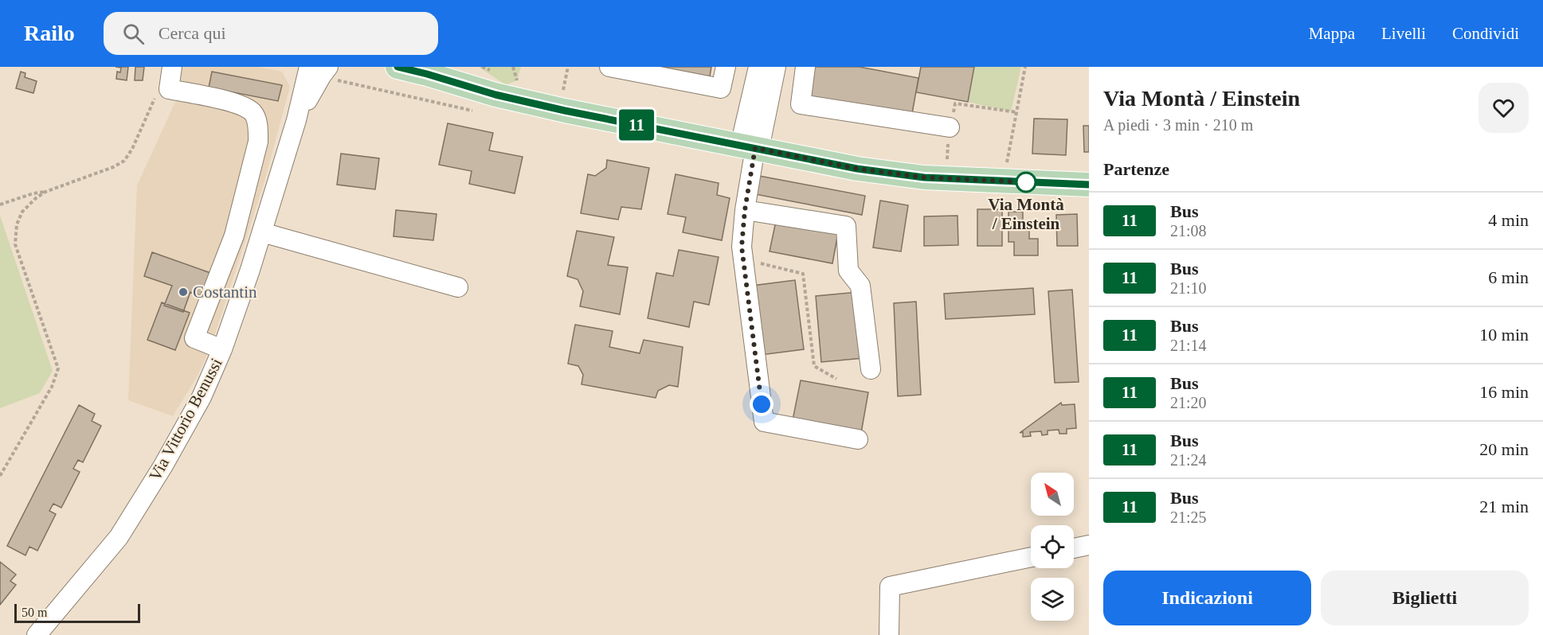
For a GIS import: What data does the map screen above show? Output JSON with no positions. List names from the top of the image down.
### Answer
{
  "streets": {
    "street": ["Via Vittorio Benussi"]
  },
  "places": ["Via Montà / Einstein", "Costantin"],
  "lines": ["bus line 11"],
  "scale_bar": "50 m",
  "north": "top left",
  "page": {
    "header": "Railo",
    "search": "Cerca qui",
    "nav": ["Mappa", "Livelli", "Condividi"],
    "on_map": "11",
    "heading": [
      ["Via Montà / Einstein", "A piedi · 3 min · 210 m"],
      "Partenze"
    ],
    "list": [
      {
        "mark": "11",
        "name": "Bus",
        "note": "21:08",
        "value": "4 min"
      },
      {
        "mark": "11",
        "name": "Bus",
        "note": "21:10",
        "value": "6 min"
      },
      {
        "mark": "11",
        "name": "Bus",
        "note": "21:14",
        "value": "10 min"
      },
      {
        "mark": "11",
        "name": "Bus",
        "note": "21:20",
        "value": "16 min"
      },
      {
        "mark": "11",
        "name": "Bus",
        "note": "21:24",
        "value": "20 min"
      },
      {
        "mark": "11",
        "name": "Bus",
        "note": "21:25",
        "value": "21 min"
      }
    ],
    "buttons": ["Indicazioni", "Biglietti"],
    "scale": "50 m"
  }
}
